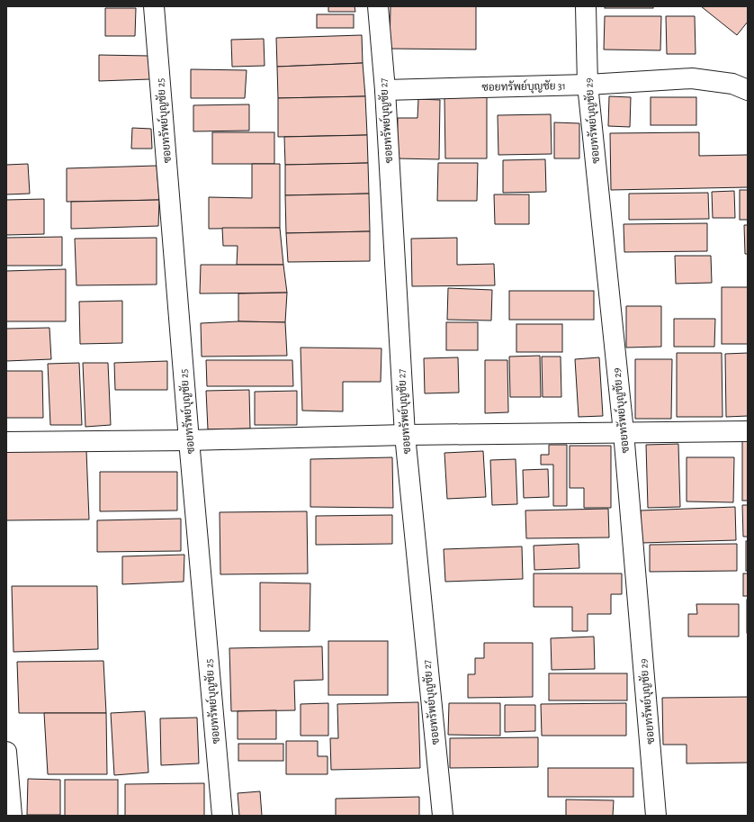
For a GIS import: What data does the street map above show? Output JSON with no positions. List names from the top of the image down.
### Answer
{
  "streets": {
    "street": [
      "ซอยทรัพย์บุญชัย 31",
      "ซอยทรัพย์บุญชัย 25",
      "ซอยทรัพย์บุญชัย 27",
      "ซอยทรัพย์บุญชัย 29"
    ]
  },
  "crossings": [
    ["ซอยทรัพย์บุญชัย 31", "ซอยทรัพย์บุญชัย 27"],
    ["ซอยทรัพย์บุญชัย 31", "ซอยทรัพย์บุญชัย 29"]
  ]
}
